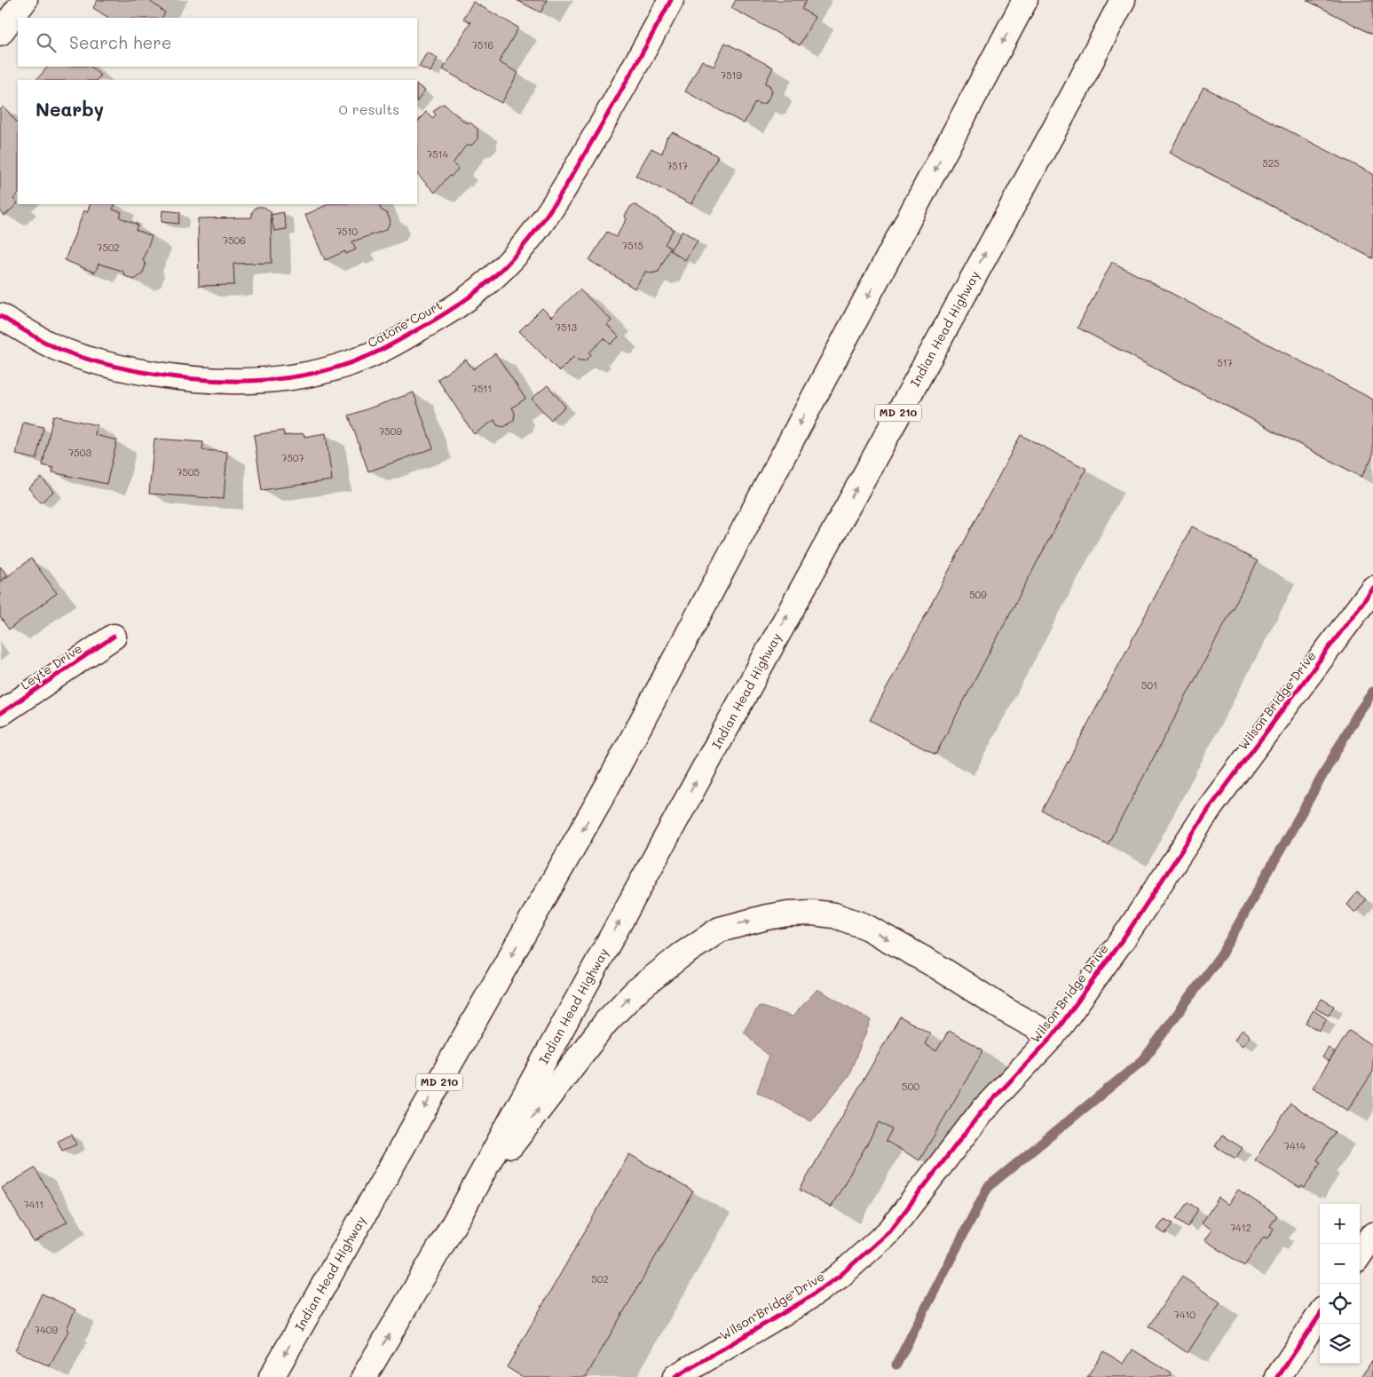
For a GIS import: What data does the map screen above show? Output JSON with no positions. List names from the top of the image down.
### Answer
{
  "streets": {
    "main road": [
      "Catone Court",
      "Indian Head Highway",
      "MD 210",
      "Leyte Drive",
      "Wilson Bridge Drive"
    ]
  },
  "house_numbers": [
    "7516",
    "7519",
    "7514",
    "525",
    "7517",
    "7510",
    "7506",
    "7515",
    "7502",
    "7513",
    "517",
    "7511",
    "7509",
    "7503",
    "7507",
    "7505",
    "509",
    "501",
    "500",
    "7414",
    "7411",
    "7412",
    "502",
    "7410",
    "7409"
  ],
  "page": {
    "search": "Search here",
    "heading": ["Nearby", "0 results"],
    "map_buttons": ["+", "−"]
  }
}
